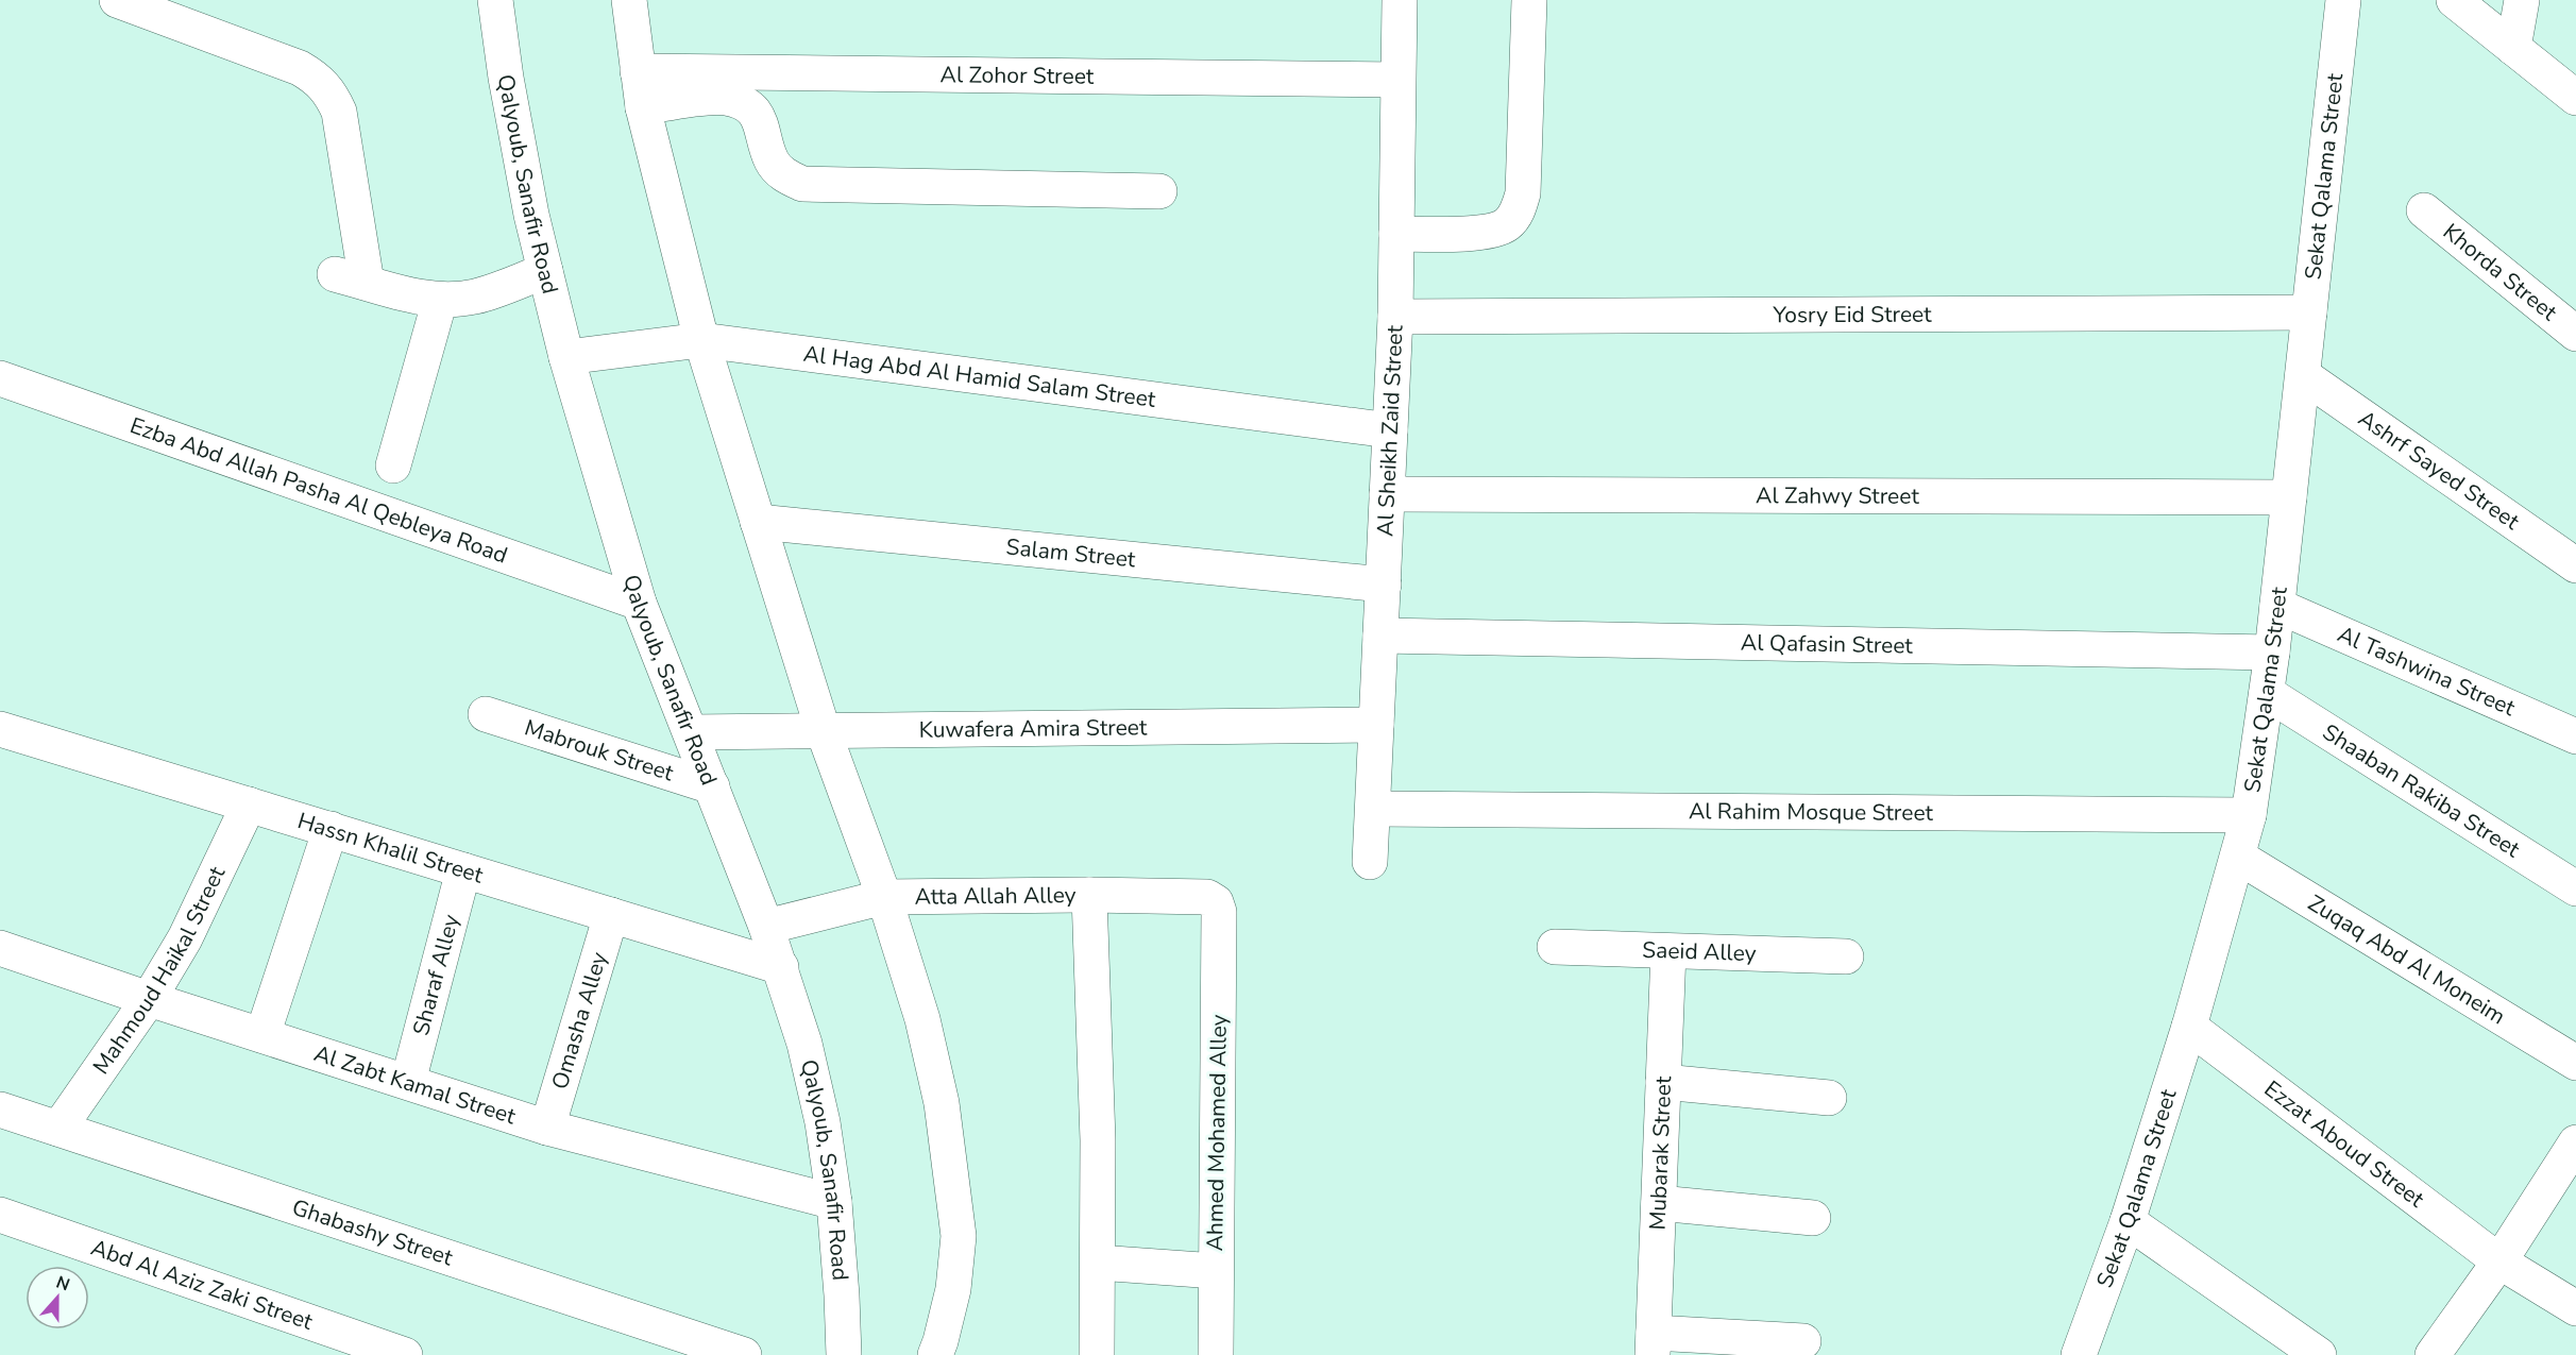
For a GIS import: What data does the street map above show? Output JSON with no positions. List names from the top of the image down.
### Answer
{
  "streets": {
    "street": [
      "Al Zohor Street",
      "Sekat Qalama Street",
      "Qalyoub, Sanafir Road",
      "Khorda Street",
      "Yosry Eid Street",
      "Al Hag Abd Al Hamid Salam Street",
      "Al Sheikh Zaid Street",
      "Ashrf Sayed Street",
      "Ezba Abd Allah Pasha Al Qebleya Road",
      "Al Zahwy Street",
      "Salam Street",
      "Al Qafasin Street",
      "Al Tashwina Street",
      "Kuwafera Amira Street",
      "Mabrouk Street",
      "Shaaban Rakiba Street",
      "Al Rahim Mosque Street",
      "Hassn Khalil Street",
      "Atta Allah Alley",
      "Saeid Alley",
      "Zuqaq Abd Al Moneim",
      "Mahmoud Haikal Street",
      "Sharaf Alley",
      "Omasha Alley",
      "Al Zabt Kamal Street",
      "Ahmed Mohamed Alley",
      "Ezzat Aboud Street",
      "Mubarak Street",
      "Ghabashy Street",
      "Abd Al Aziz Zaki Street"
    ]
  },
  "crossings": [
    ["Al Zohor Street", "Al Sheikh Zaid Street"],
    ["Sekat Qalama Street", "Yosry Eid Street"],
    ["Sekat Qalama Street", "Ashrf Sayed Street"],
    ["Sekat Qalama Street", "Al Zahwy Street"],
    ["Sekat Qalama Street", "Al Qafasin Street"],
    ["Sekat Qalama Street", "Al Tashwina Street"],
    ["Sekat Qalama Street", "Shaaban Rakiba Street"],
    ["Sekat Qalama Street", "Al Rahim Mosque Street"],
    ["Sekat Qalama Street", "Zuqaq Abd Al Moneim"],
    ["Sekat Qalama Street", "Ezzat Aboud Street"],
    ["Qalyoub, Sanafir Road", "Al Hag Abd Al Hamid Salam Street"],
    ["Qalyoub, Sanafir Road", "Ezba Abd Allah Pasha Al Qebleya Road"],
    ["Qalyoub, Sanafir Road", "Kuwafera Amira Street"],
    ["Qalyoub, Sanafir Road", "Mabrouk Street"],
    ["Qalyoub, Sanafir Road", "Hassn Khalil Street"],
    ["Qalyoub, Sanafir Road", "Atta Allah Alley"],
    ["Qalyoub, Sanafir Road", "Al Zabt Kamal Street"],
    ["Yosry Eid Street", "Al Sheikh Zaid Street"],
    ["Al Hag Abd Al Hamid Salam Street", "Al Sheikh Zaid Street"],
    ["Al Sheikh Zaid Street", "Al Zahwy Street"],
    ["Al Sheikh Zaid Street", "Salam Street"],
    ["Al Sheikh Zaid Street", "Al Qafasin Street"],
    ["Al Sheikh Zaid Street", "Kuwafera Amira Street"],
    ["Al Sheikh Zaid Street", "Al Rahim Mosque Street"],
    ["Hassn Khalil Street", "Mahmoud Haikal Street"],
    ["Hassn Khalil Street", "Sharaf Alley"],
    ["Hassn Khalil Street", "Omasha Alley"],
    ["Atta Allah Alley", "Ahmed Mohamed Alley"],
    ["Saeid Alley", "Mubarak Street"],
    ["Mahmoud Haikal Street", "Al Zabt Kamal Street"],
    ["Mahmoud Haikal Street", "Ghabashy Street"],
    ["Sharaf Alley", "Al Zabt Kamal Street"],
    ["Omasha Alley", "Al Zabt Kamal Street"]
  ],
  "north": "top"
}
